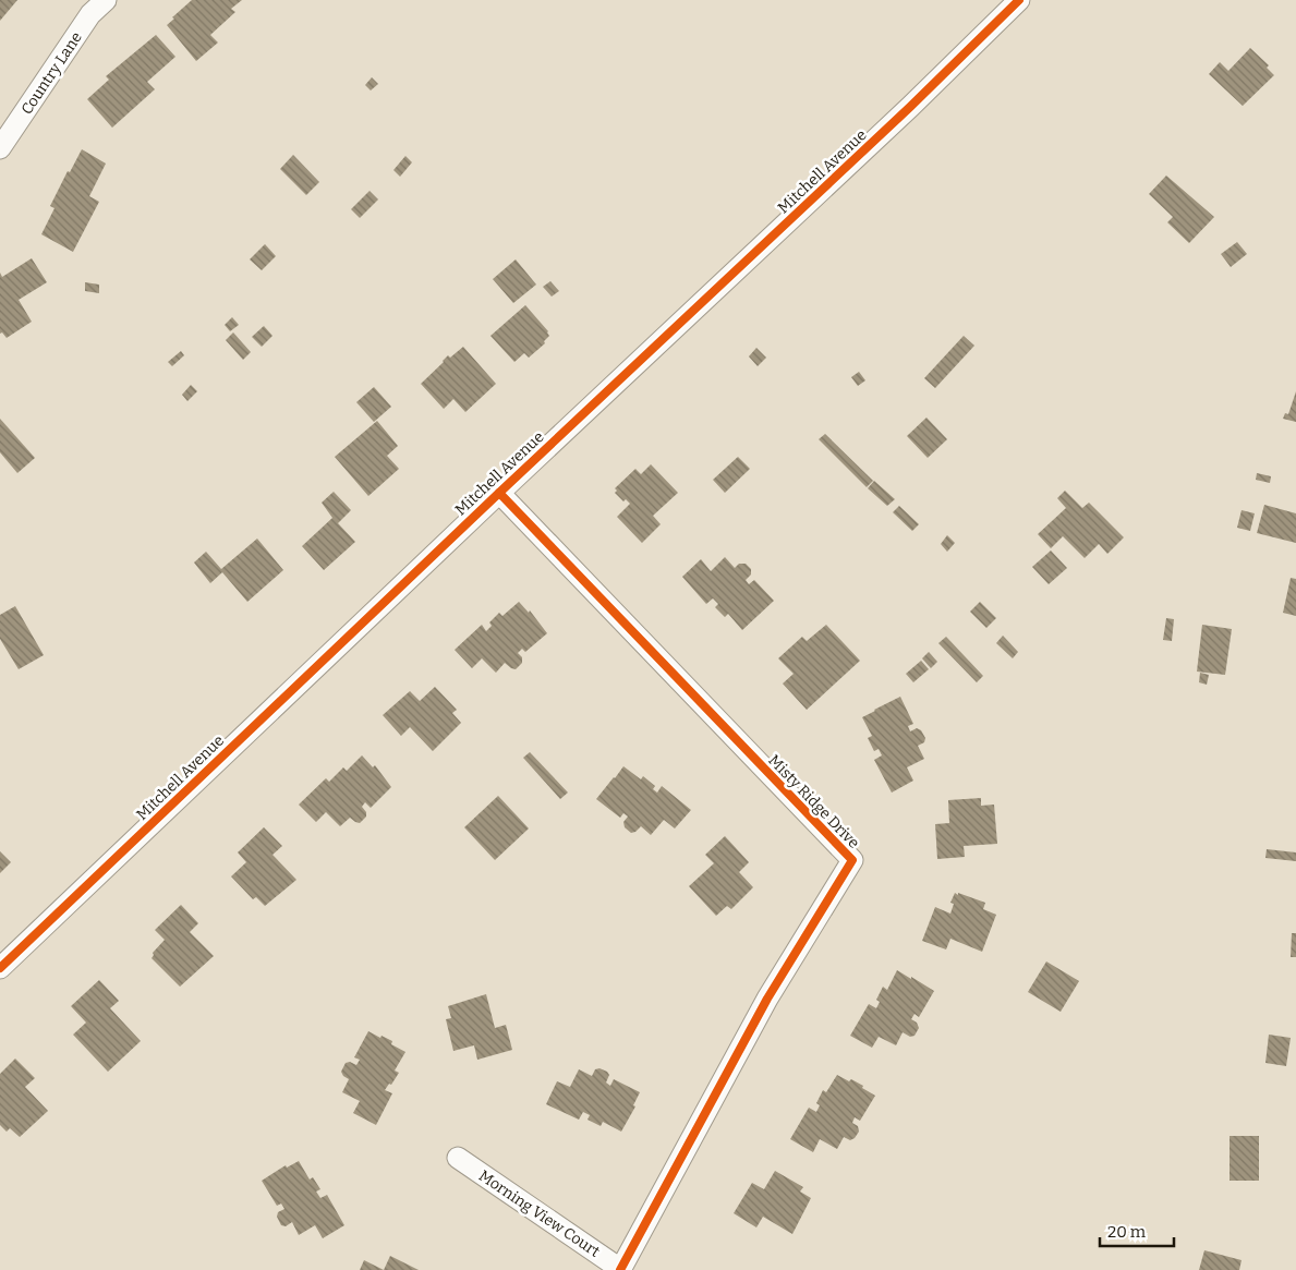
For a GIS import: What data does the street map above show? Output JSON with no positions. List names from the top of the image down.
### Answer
{
  "streets": {
    "street": [
      "Country Lane",
      "Mitchell Avenue",
      "Misty Ridge Drive",
      "Morning View Court"
    ]
  },
  "crossings": [
    ["Mitchell Avenue", "Misty Ridge Drive"],
    ["Misty Ridge Drive", "Morning View Court"]
  ],
  "scale_bar": "20 m"
}
